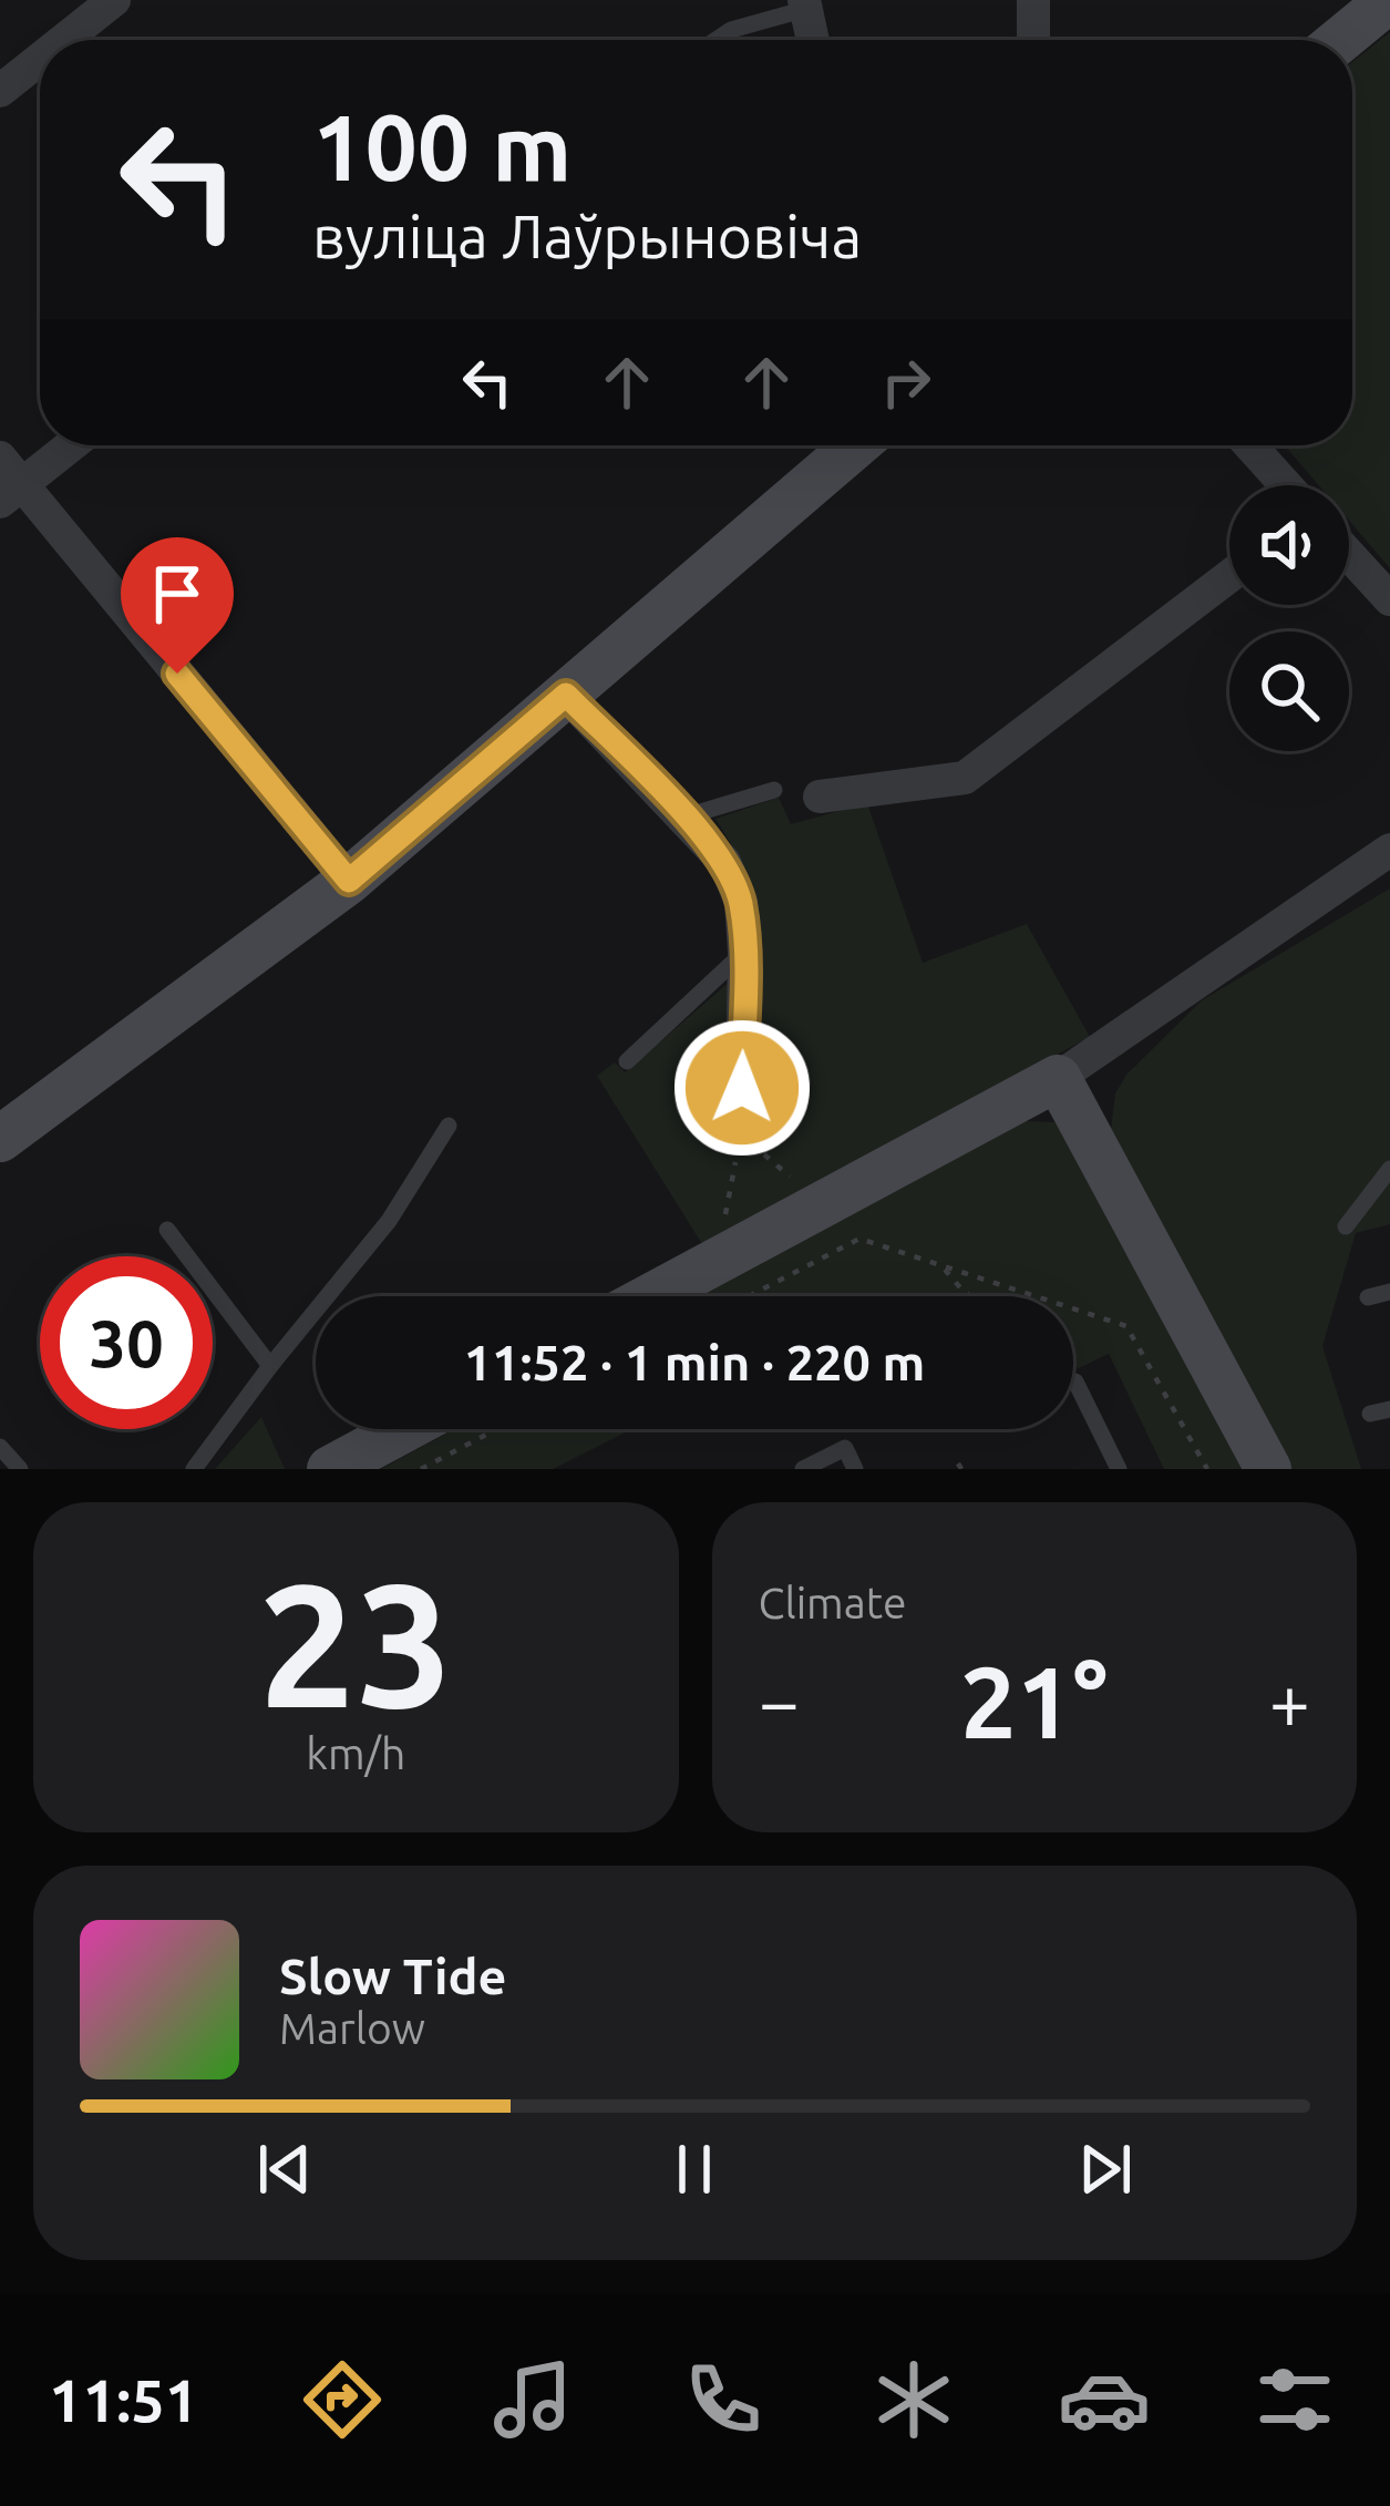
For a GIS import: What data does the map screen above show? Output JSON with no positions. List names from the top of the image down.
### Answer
{
  "page": {
    "turn": ["100 m", "вуліца Лаўрыновіча"],
    "limit": "30",
    "trip": "11:52 · 1 min · 220 m",
    "tile": [
      ["23", "km/h"],
      "Climate"
    ],
    "heat": ["−", "21°", "+"],
    "song": ["Slow Tide", "Marlow"],
    "tabs": "11:51"
  }
}
